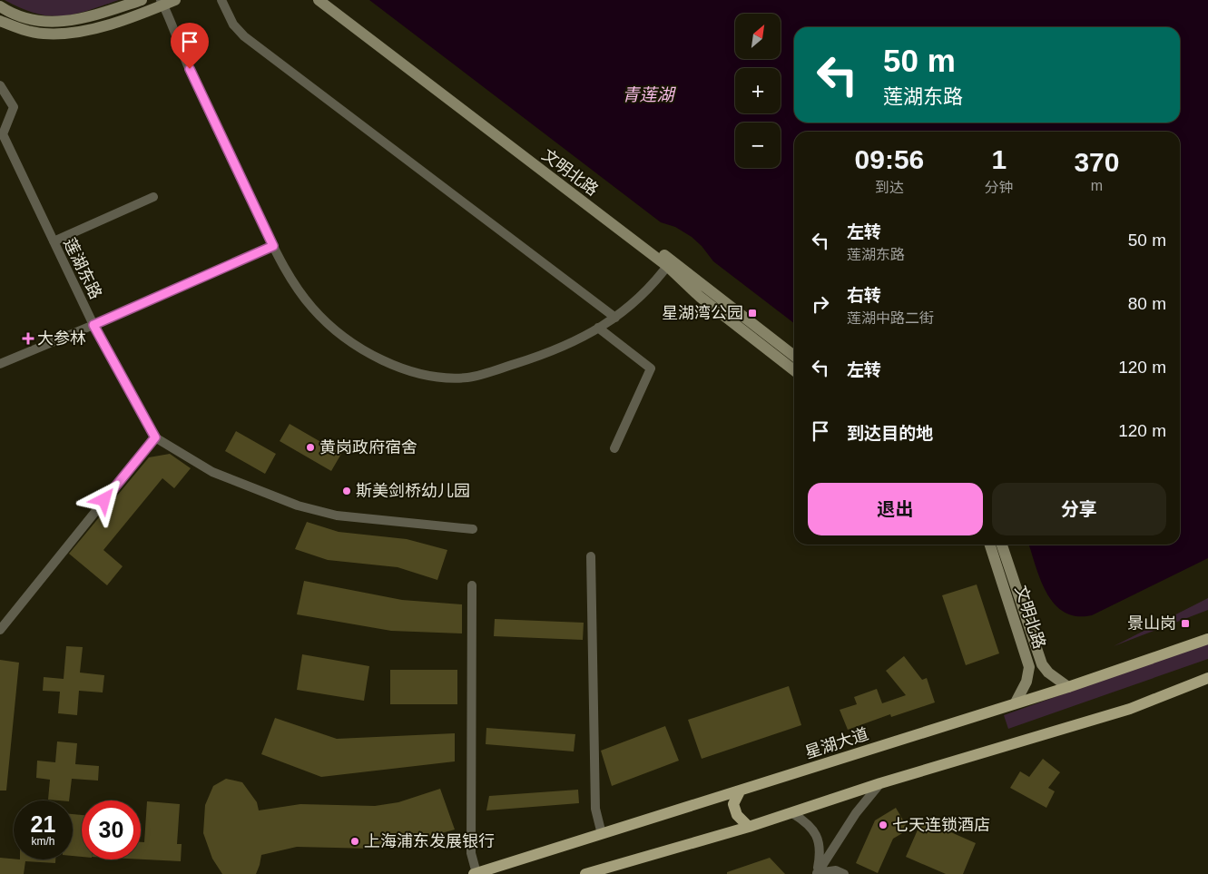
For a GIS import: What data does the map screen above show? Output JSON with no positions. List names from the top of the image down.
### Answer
{
  "streets": {
    "main road": ["星湖大道"],
    "street": ["文明北路", "莲湖东路"]
  },
  "crossings": [
    ["文明北路", "星湖大道"]
  ],
  "water": ["青莲湖"],
  "places": {
    "transit": ["星湖湾公园", "景山岗"],
    "health": ["大参林"],
    "other": [
      "黄岗政府宿舍",
      "斯美剑桥幼儿园",
      "七天连锁酒店",
      "上海浦东发展银行"
    ]
  },
  "north": "top right",
  "page": {
    "map_buttons": ["+", "−"],
    "turn": ["50 m", "莲湖东路"],
    "eta": [
      "09:56",
      "到达",
      "1",
      "分钟",
      "370",
      "m"
    ],
    "list": [
      {
        "name": "左转",
        "note": "莲湖东路",
        "value": "50 m"
      },
      {
        "name": "右转",
        "note": "莲湖中路二街",
        "value": "80 m"
      },
      {
        "name": "左转",
        "value": "120 m"
      },
      {
        "name": "到达目的地",
        "value": "120 m"
      }
    ],
    "buttons": ["退出", "分享"],
    "speed": "21 km/h",
    "limit": "30"
  }
}
